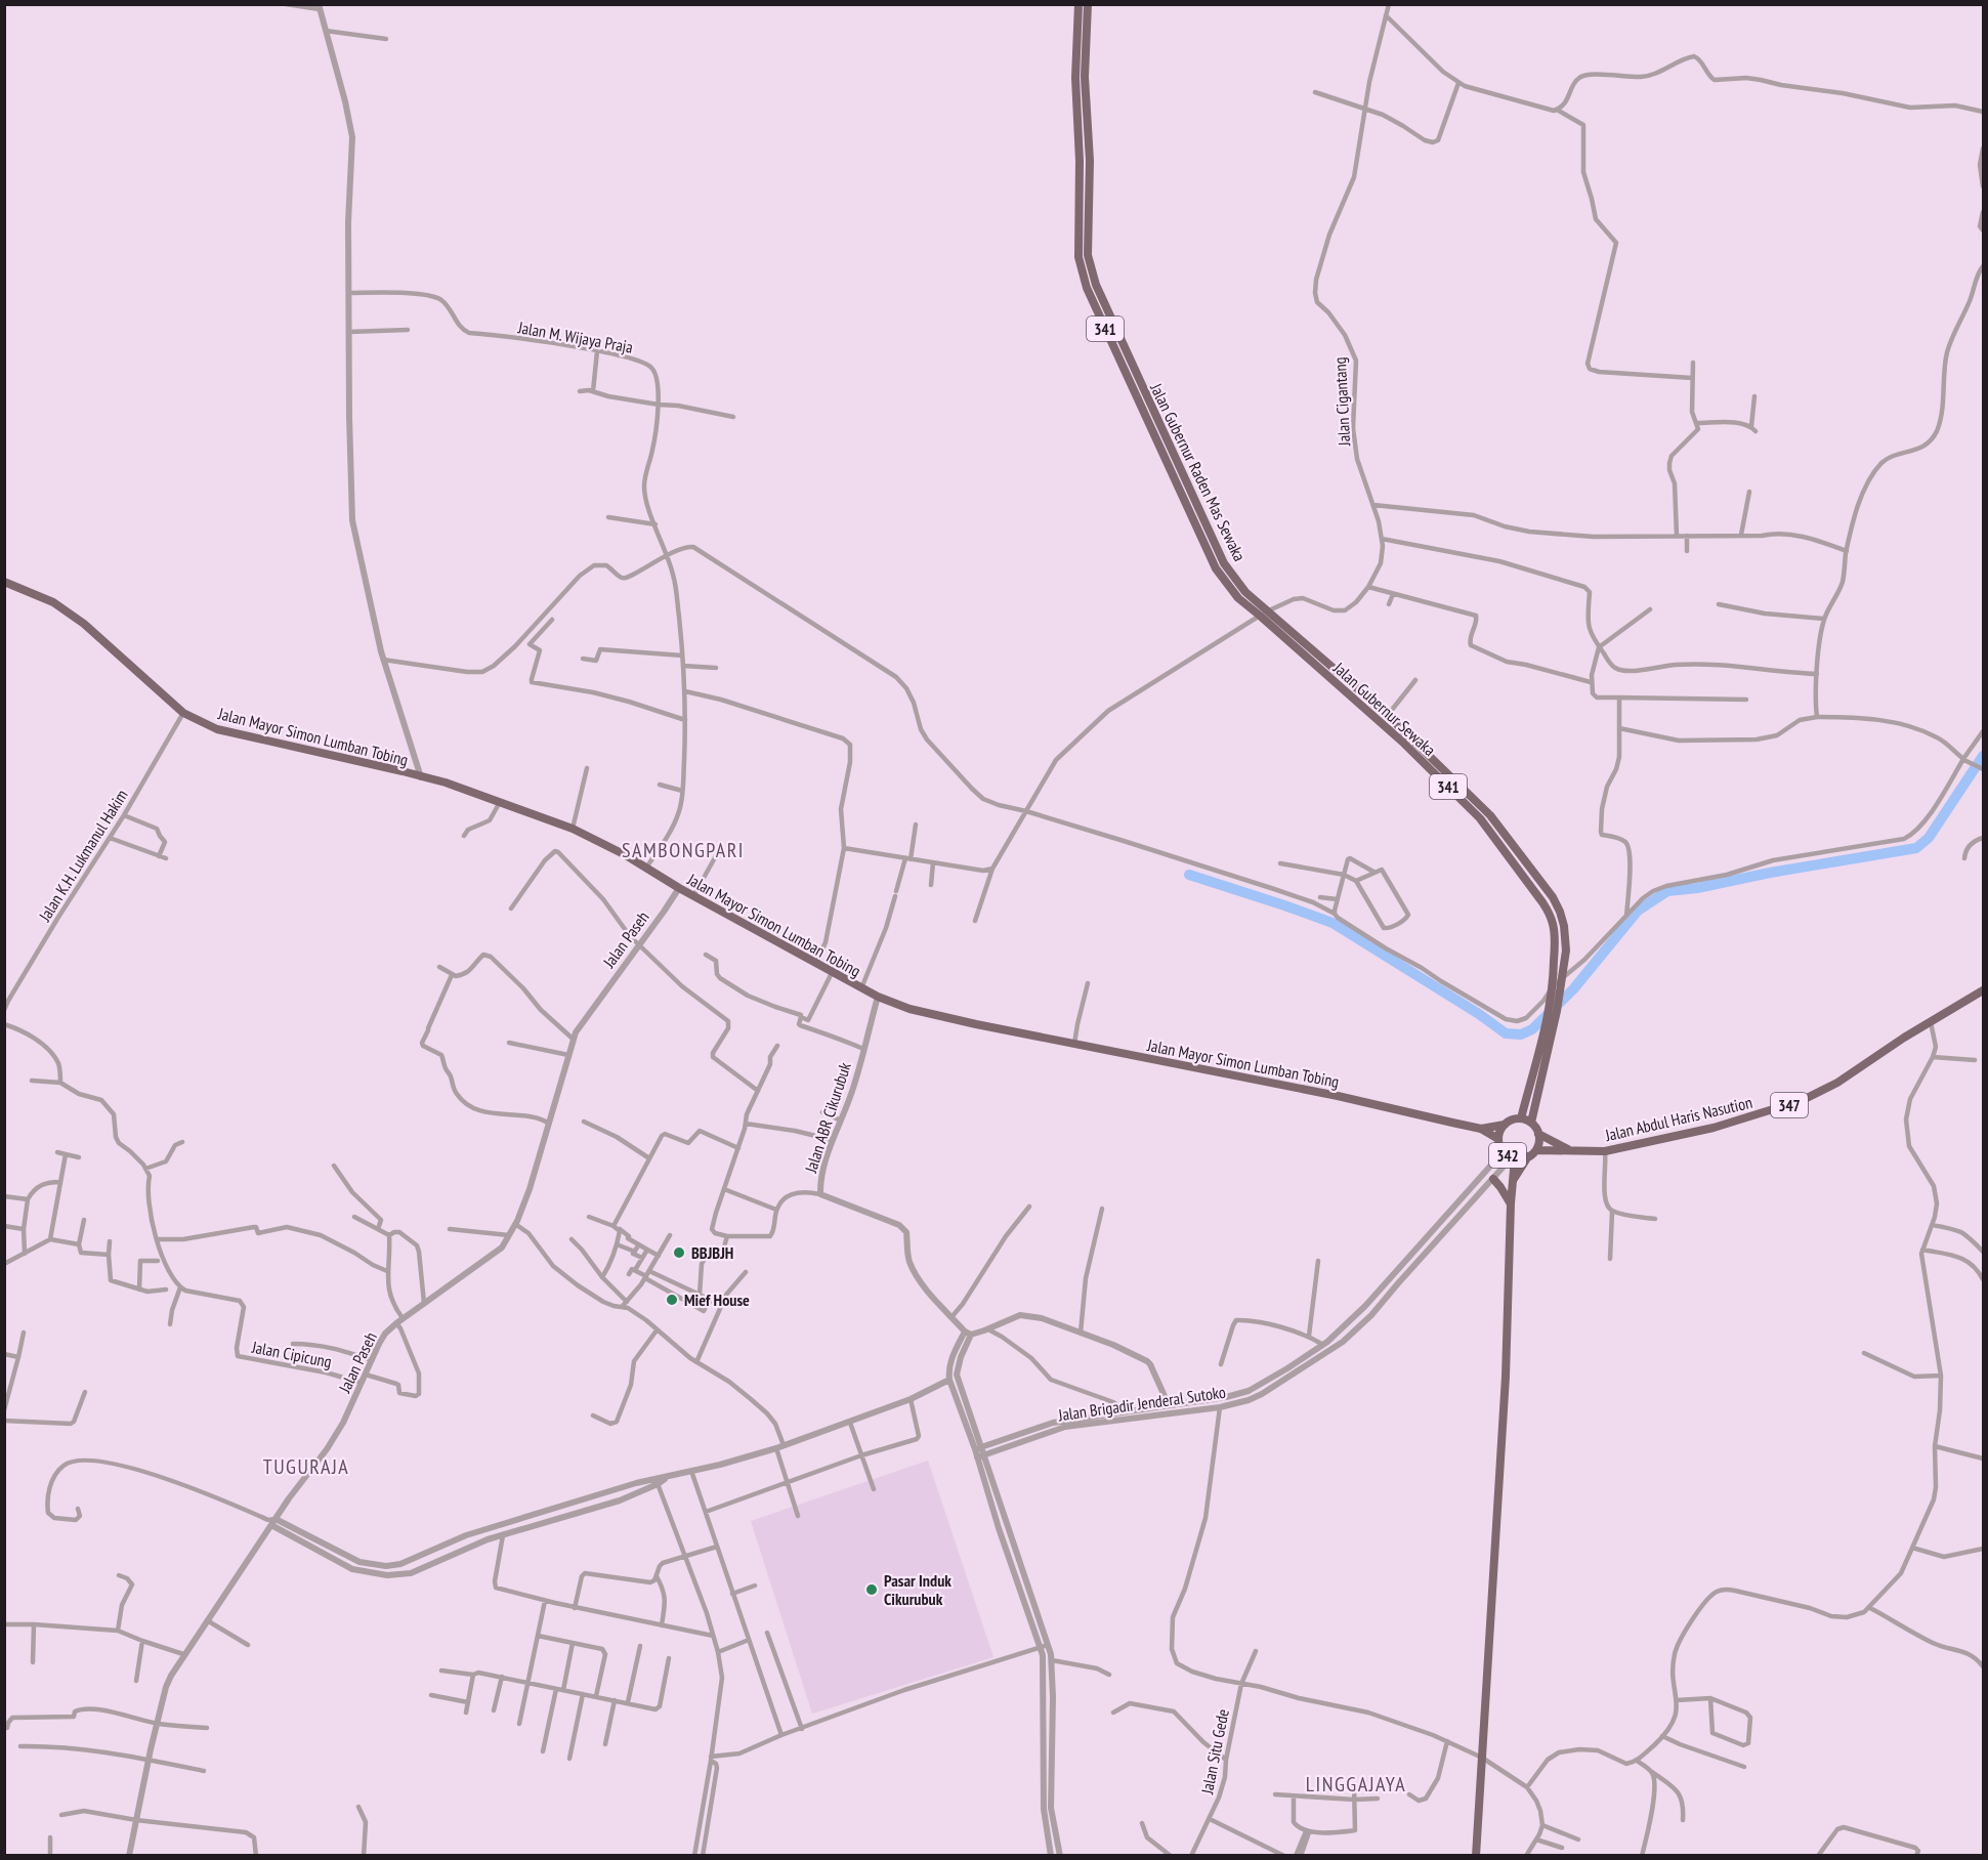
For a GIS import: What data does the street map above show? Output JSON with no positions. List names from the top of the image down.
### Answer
{
  "streets": {
    "main road": [
      "341",
      "Jalan Gubernur Raden Mas Sewaka",
      "Jalan Gubernur Sewaka",
      "Jalan Mayor Simon Lumban Tobing",
      "347",
      "Jalan Abdul Haris Nasution",
      "342"
    ],
    "street": [
      "Jalan M. Wijaya Praja",
      "Jalan Cigantang",
      "Jalan K.H. Lukmanul Hakim",
      "Jalan Paseh",
      "Jalan ABR Cikurubuk",
      "Jalan Cipicung",
      "Jalan Brigadir Jenderal Sutoko",
      "Jalan Situ Gede"
    ]
  },
  "crossings": [
    ["341", "Jalan Gubernur Raden Mas Sewaka"],
    ["341", "Jalan Gubernur Sewaka"],
    ["341", "Jalan Mayor Simon Lumban Tobing"],
    ["341", "Jalan Abdul Haris Nasution"],
    ["341", "342"],
    ["341", "Jalan Brigadir Jenderal Sutoko"],
    ["Jalan M. Wijaya Praja", "Jalan Mayor Simon Lumban Tobing"],
    ["Jalan Cigantang", "Jalan Gubernur Raden Mas Sewaka"],
    ["Jalan Gubernur Raden Mas Sewaka", "Jalan Gubernur Sewaka"],
    ["Jalan Mayor Simon Lumban Tobing", "Jalan K.H. Lukmanul Hakim"],
    ["Jalan Mayor Simon Lumban Tobing", "Jalan Paseh"],
    ["Jalan Mayor Simon Lumban Tobing", "Jalan ABR Cikurubuk"],
    ["Jalan Mayor Simon Lumban Tobing", "Jalan Abdul Haris Nasution"],
    ["Jalan Mayor Simon Lumban Tobing", "342"],
    ["Jalan Mayor Simon Lumban Tobing", "Jalan Brigadir Jenderal Sutoko"],
    ["Jalan Paseh", "Jalan Cipicung"],
    ["Jalan Abdul Haris Nasution", "342"],
    ["Jalan Abdul Haris Nasution", "Jalan Brigadir Jenderal Sutoko"],
    ["342", "Jalan Brigadir Jenderal Sutoko"]
  ],
  "districts": ["SAMBONGPARI", "TUGURAJA", "LINGGAJAYA"],
  "places": ["BBJBJH", "Mief House", "Pasar Induk Cikurubuk"]
}
